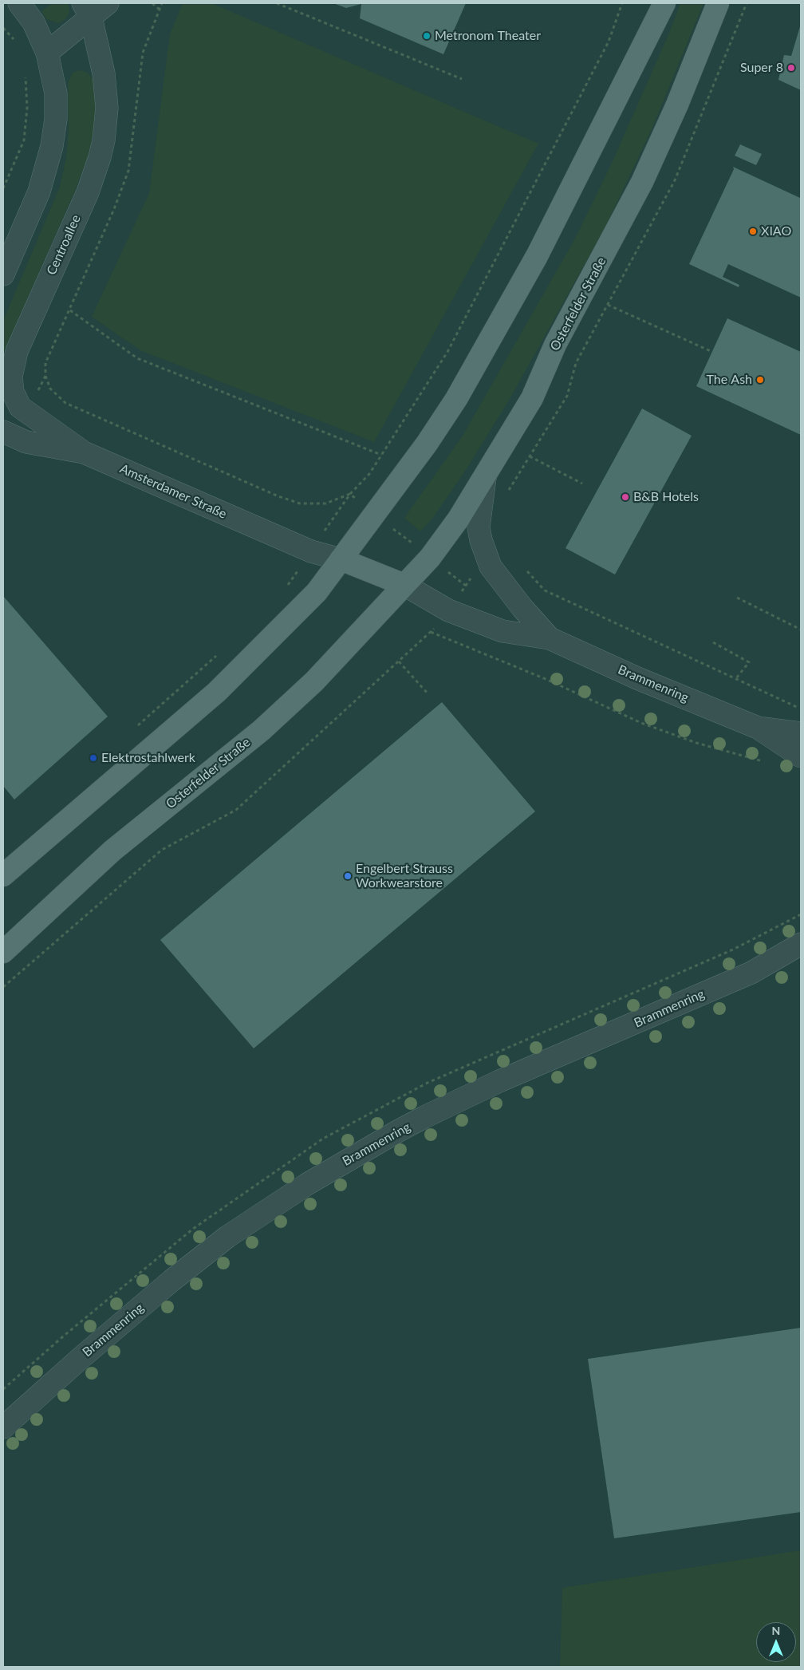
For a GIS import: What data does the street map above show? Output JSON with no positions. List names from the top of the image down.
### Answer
{
  "streets": {
    "main road": ["Osterfelder Straße"],
    "street": ["Centroallee", "Amsterdamer Straße", "Brammenring"]
  },
  "crossings": [
    ["Centroallee", "Amsterdamer Straße"],
    ["Osterfelder Straße", "Brammenring"]
  ],
  "places": [
    "Metronom Theater",
    "Super 8",
    "XIAO",
    "The Ash",
    "B&B Hotels",
    "Elektrostahlwerk",
    "Engelbert Strauss Workwearstore"
  ],
  "north": "top"
}
